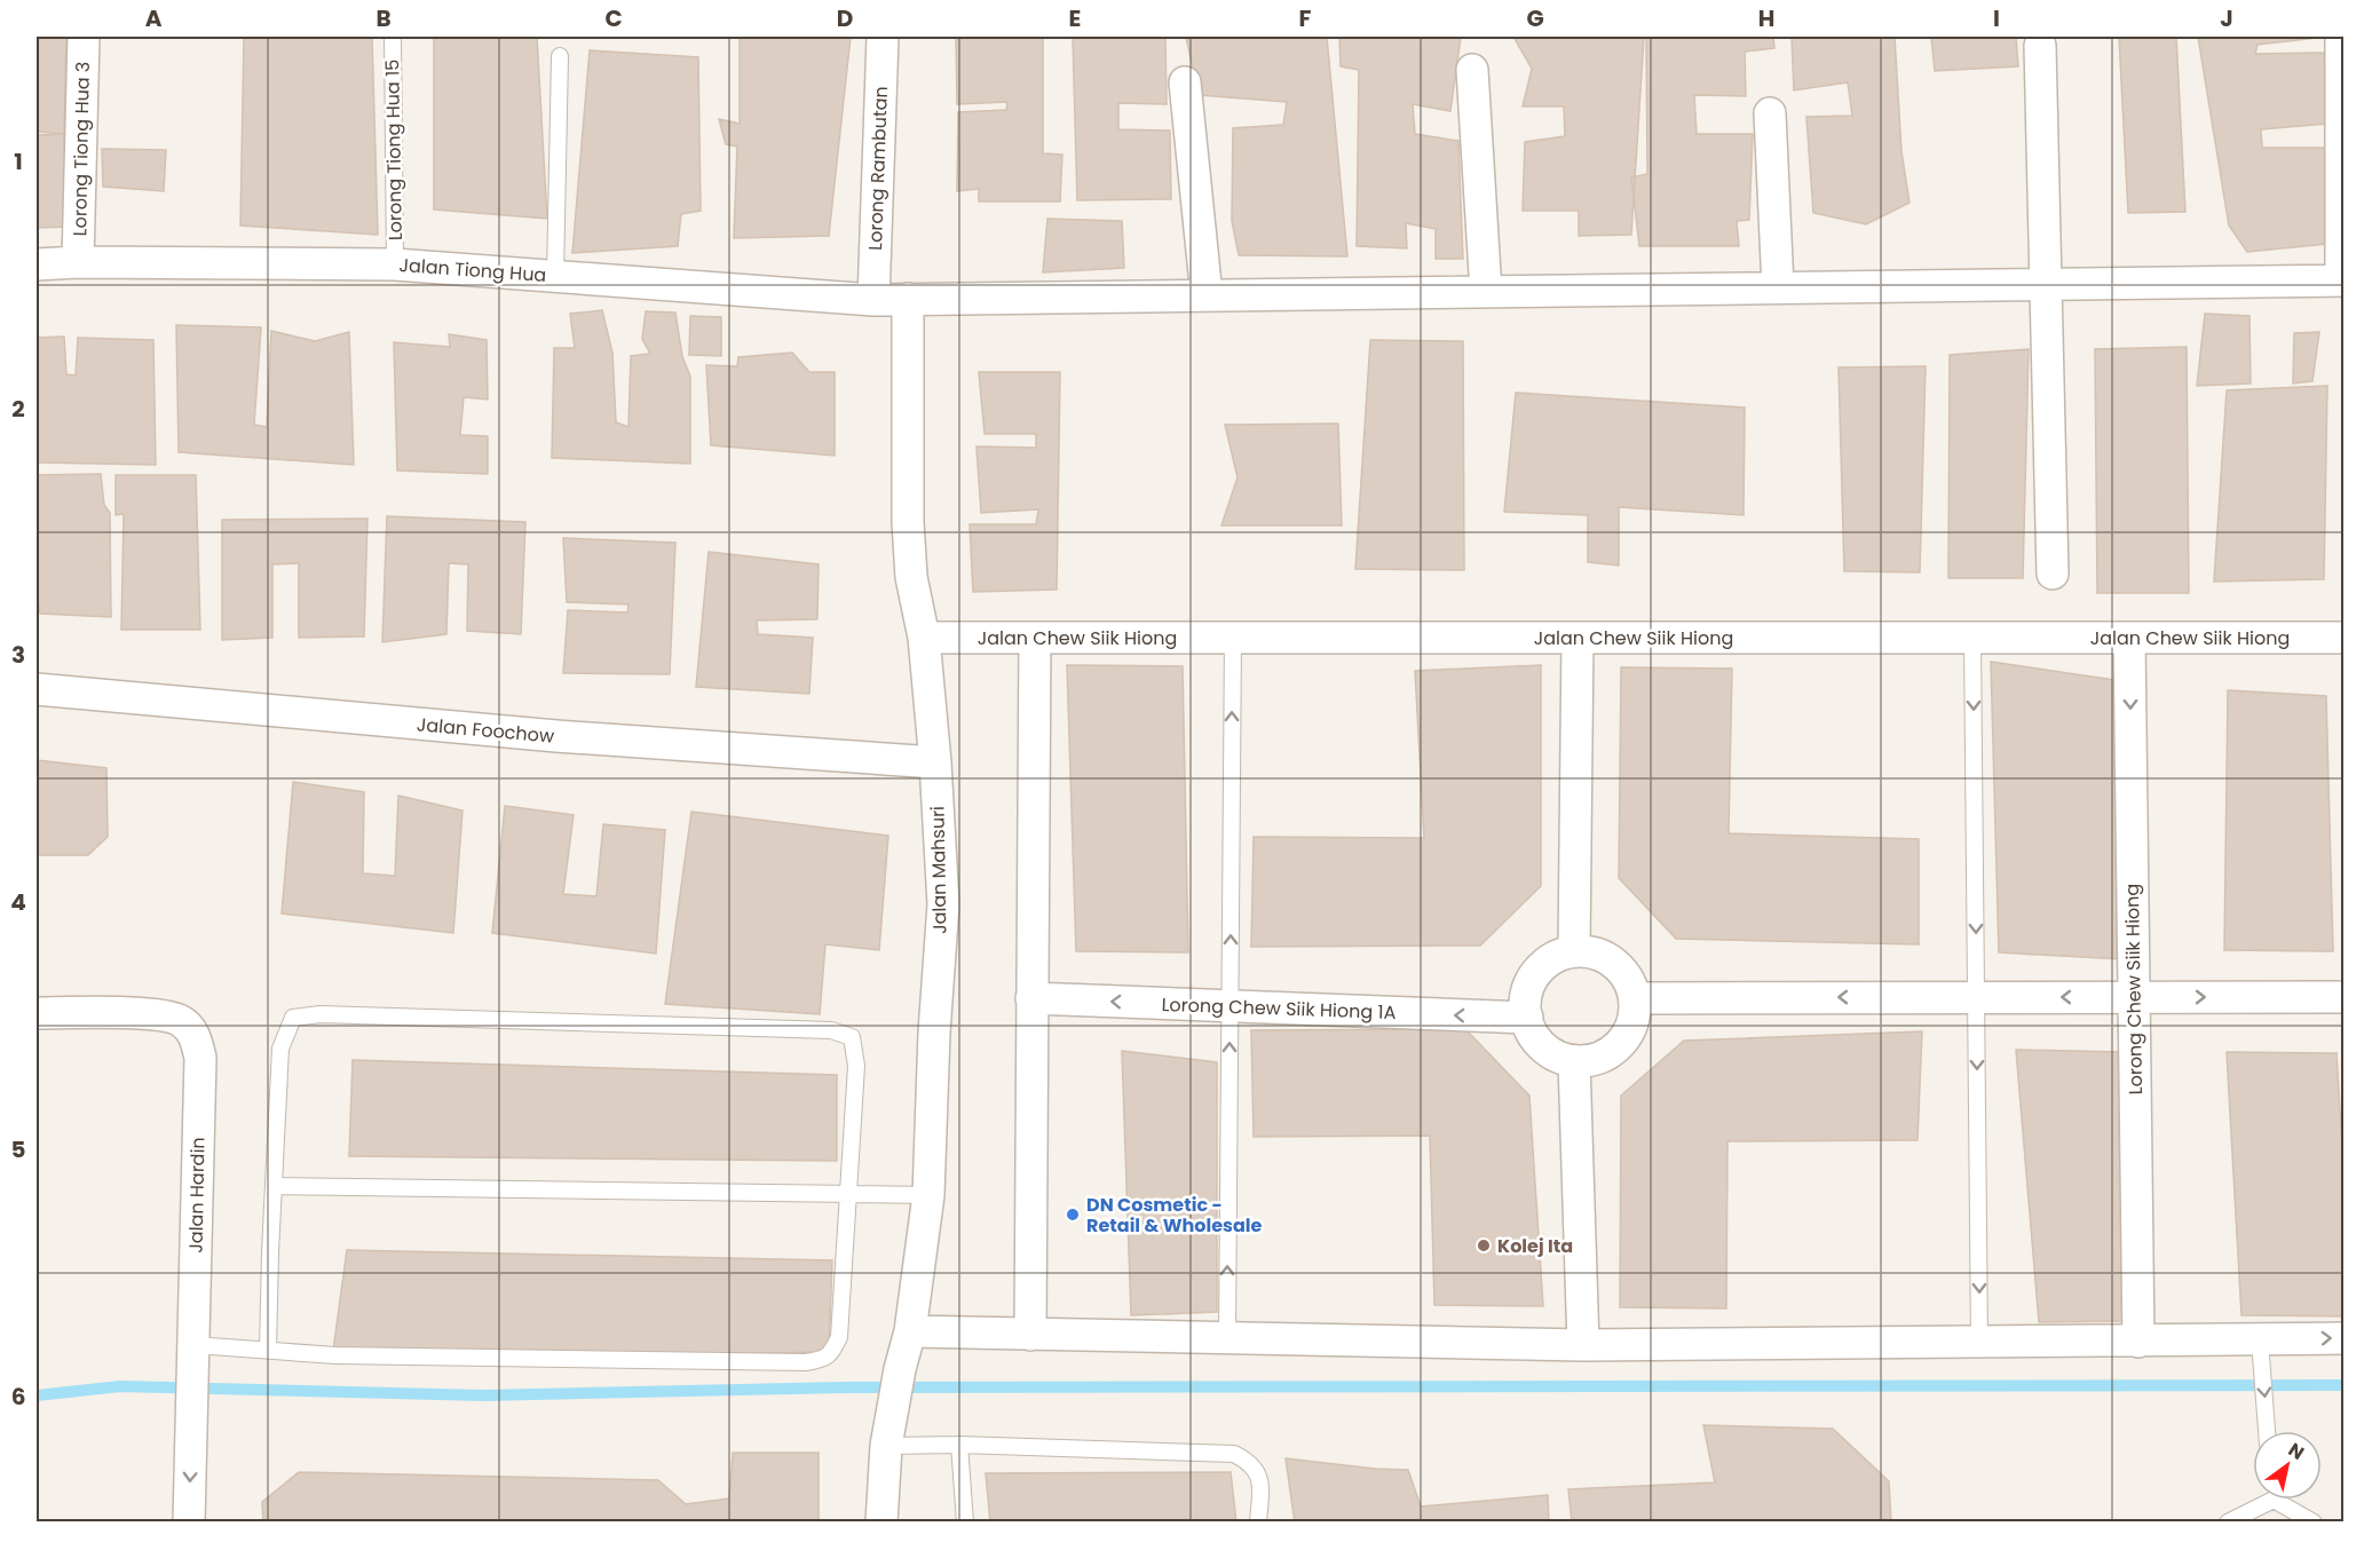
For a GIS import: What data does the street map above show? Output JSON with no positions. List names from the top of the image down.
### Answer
{
  "streets": {
    "street": [
      "Lorong Tiong Hua 3",
      "Lorong Rambutan",
      "Jalan Tiong Hua",
      "Jalan Chew Siik Hiong",
      "Jalan Foochow",
      "Jalan Mahsuri",
      "Lorong Chew Siik Hiong",
      "Lorong Chew Siik Hiong 1A",
      "Jalan Hardin"
    ],
    "lane": ["Lorong Tiong Hua 15"]
  },
  "crossings": [
    ["Lorong Tiong Hua 3", "Jalan Tiong Hua"],
    ["Lorong Tiong Hua 15", "Jalan Tiong Hua"],
    ["Lorong Rambutan", "Jalan Tiong Hua"],
    ["Jalan Tiong Hua", "Jalan Mahsuri"],
    ["Jalan Chew Siik Hiong", "Jalan Mahsuri"],
    ["Jalan Chew Siik Hiong", "Lorong Chew Siik Hiong"],
    ["Jalan Foochow", "Jalan Mahsuri"]
  ],
  "one_way": ["Lorong Chew Siik Hiong", "Lorong Chew Siik Hiong 1A"],
  "places": ["DN Cosmetic - Retail & Wholesale", "Kolej Ita"],
  "north": "top right",
  "grid": {
    "columns": [
      "A",
      "B",
      "C",
      "D",
      "E",
      "F",
      "G",
      "H",
      "I",
      "J"
    ],
    "rows": [
      "1",
      "2",
      "3",
      "4",
      "5",
      "6"
    ]
  }
}
